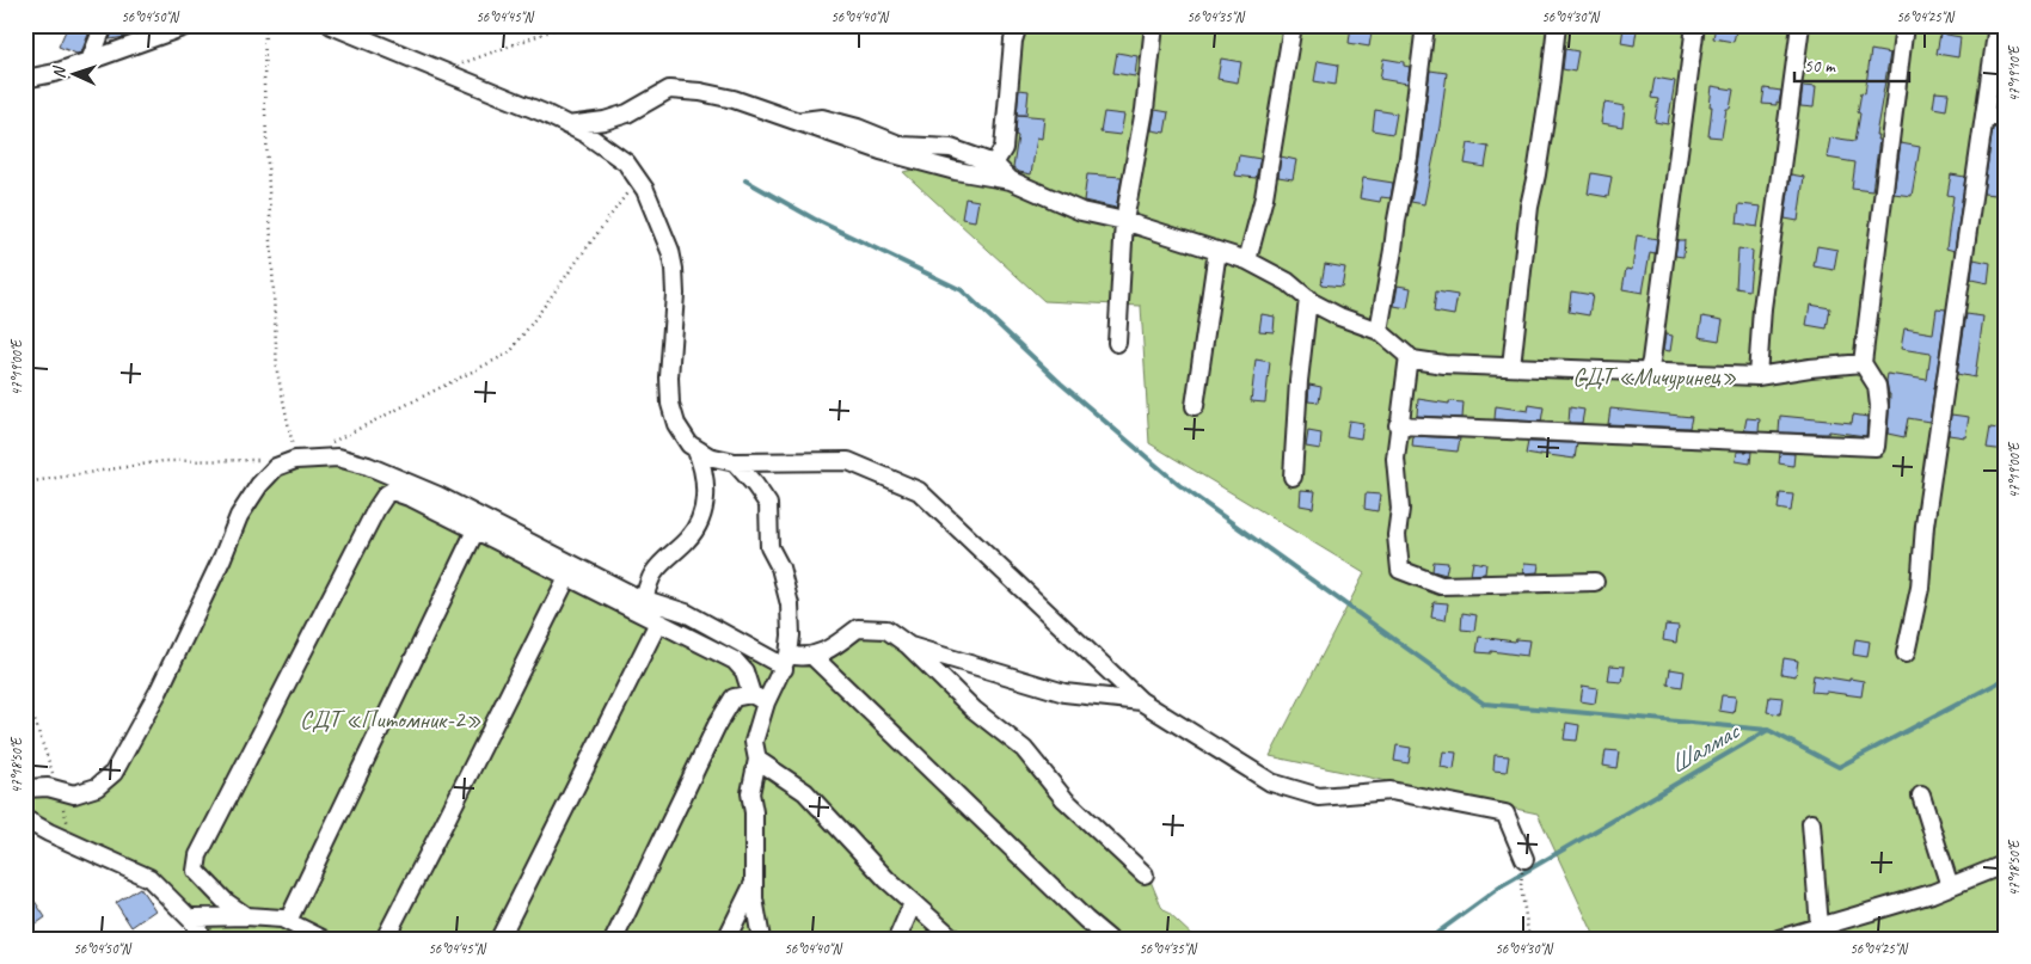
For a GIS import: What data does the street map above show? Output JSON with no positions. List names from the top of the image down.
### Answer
{
  "water": ["Шалмас"],
  "parks": ["СДТ «Мичуринец»", "СДТ «Питомник-2»"],
  "scale_bar": "50 m",
  "north": "left",
  "coordinates": [
    "56°04'50\"N",
    "56°04'45\"N",
    "56°04'40\"N",
    "56°04'35\"N",
    "56°04'30\"N",
    "56°04'25\"N",
    "47°19'10\"E",
    "47°19'00\"E",
    "47°18'50\"E"
  ]
}
